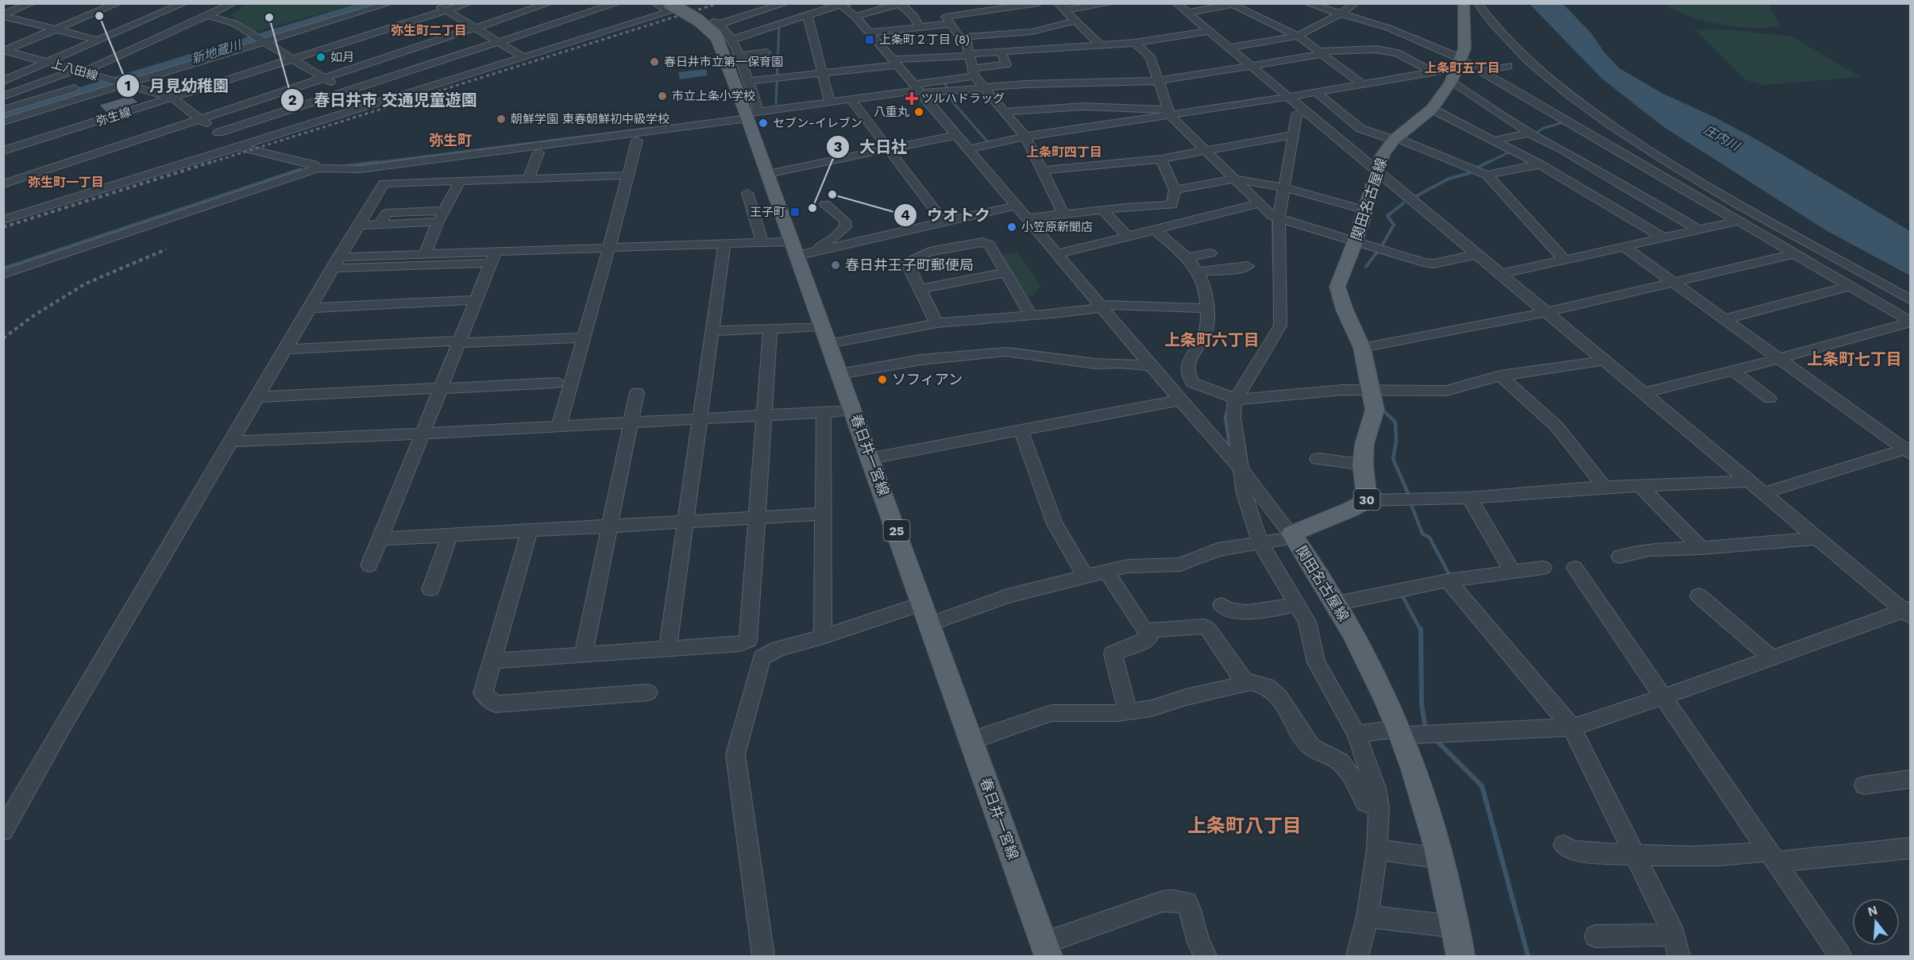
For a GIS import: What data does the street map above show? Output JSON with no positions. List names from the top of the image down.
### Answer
{
  "streets": {
    "main road": [
      "関田名古屋線",
      "春日井一宮線",
      "30",
      "25"
    ],
    "street": ["上八田線", "弥生線"]
  },
  "crossings": [
    ["上八田線", "弥生線"]
  ],
  "districts": [
    "弥生町二丁目",
    "上条町五丁目",
    "弥生町",
    "上条町四丁目",
    "弥生町一丁目",
    "上条町六丁目",
    "上条町七丁目",
    "上条町八丁目"
  ],
  "water": ["新地蔵川", "庄内川"],
  "places": {
    "other": [
      "月見幼稚園",
      "春日井市 交通児童遊園",
      "如月",
      "春日井市立第一保育園",
      "市立上条小学校",
      "八重丸",
      "朝鮮学園 東春朝鮮初中級学校",
      "セブン-イレブン",
      "ウオトク",
      "大日社",
      "小笠原新聞店",
      "春日井王子町郵便局",
      "ソフィアン"
    ],
    "transit": ["上条町２丁目 (8)", "王子町"],
    "health": ["ツルハドラッグ"]
  },
  "north": "top"
}
